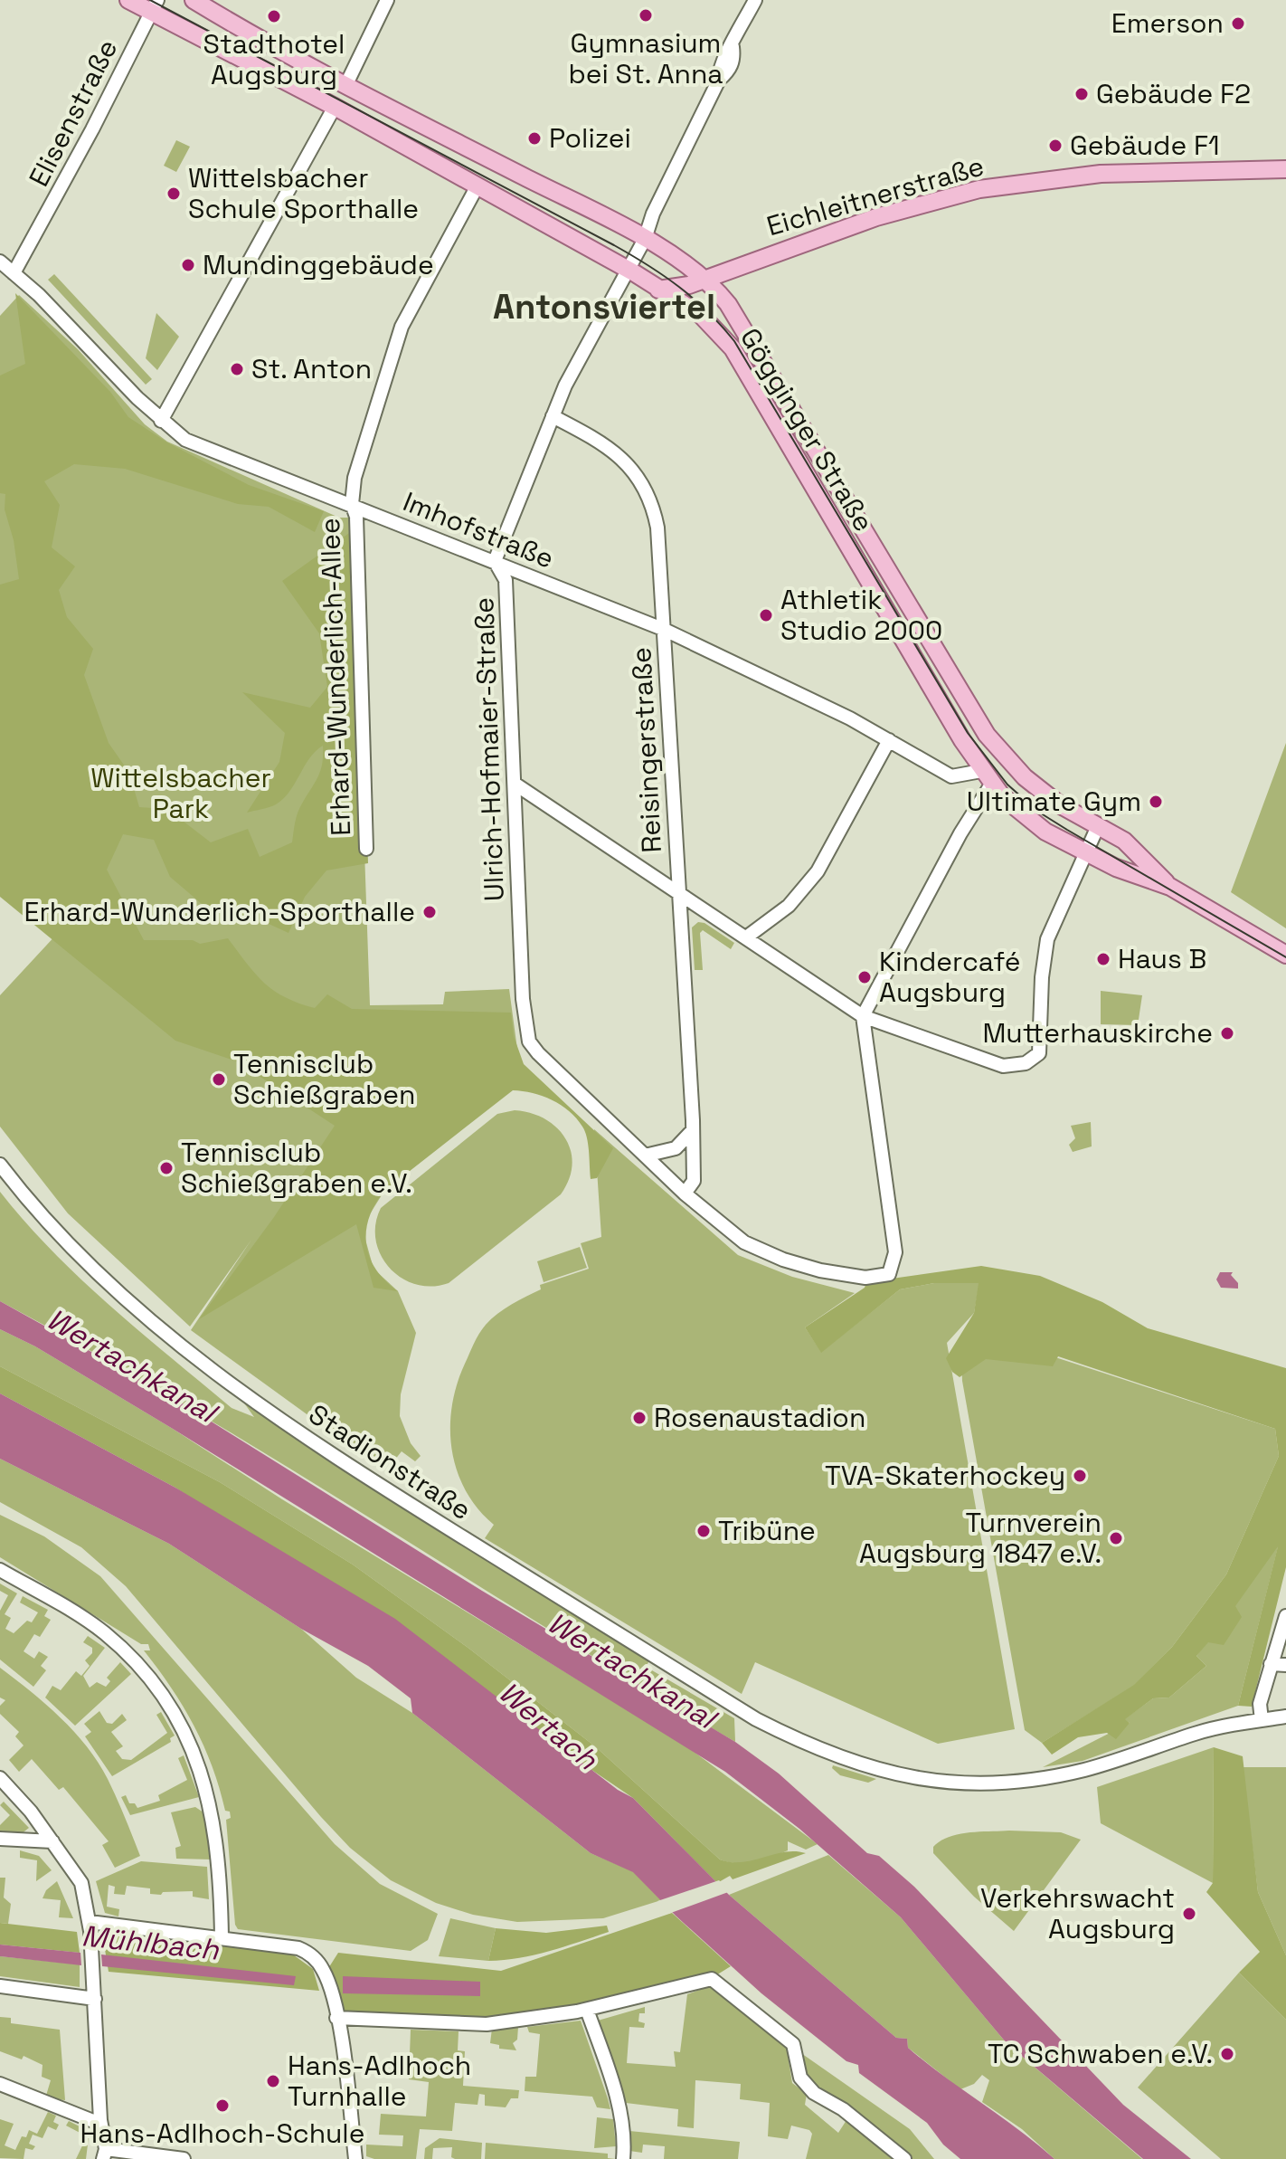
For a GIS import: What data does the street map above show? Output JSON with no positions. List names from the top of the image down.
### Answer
{
  "streets": {
    "main road": ["Eichleitnerstraße", "Gögginger Straße"],
    "street": [
      "Elisenstraße",
      "Imhofstraße",
      "Erhard-Wunderlich-Allee",
      "Ulrich-Hofmaier-Straße",
      "Reisingerstraße",
      "Stadionstraße"
    ]
  },
  "crossings": [
    ["Elisenstraße", "Gögginger Straße"],
    ["Elisenstraße", "Imhofstraße"],
    ["Eichleitnerstraße", "Gögginger Straße"],
    ["Gögginger Straße", "Imhofstraße"],
    ["Gögginger Straße", "Erhard-Wunderlich-Allee"],
    ["Gögginger Straße", "Ulrich-Hofmaier-Straße"],
    ["Imhofstraße", "Erhard-Wunderlich-Allee"],
    ["Imhofstraße", "Ulrich-Hofmaier-Straße"],
    ["Imhofstraße", "Reisingerstraße"],
    ["Ulrich-Hofmaier-Straße", "Reisingerstraße"]
  ],
  "districts": ["Antonsviertel"],
  "water": ["Wertachkanal", "Wertach", "Mühlbach"],
  "parks": ["Wittelsbacher Park"],
  "places": [
    "Gymnasium bei St. Anna",
    "Stadthotel Augsburg",
    "Emerson",
    "Gebäude F2",
    "Polizei",
    "Gebäude F1",
    "Wittelsbacher Schule Sporthalle",
    "Mundinggebäude",
    "St. Anton",
    "Athletik Studio 2000",
    "Ultimate Gym",
    "Erhard-Wunderlich-Sporthalle",
    "Haus B",
    "Kindercafé Augsburg",
    "Mutterhauskirche",
    "Tennisclub Schießgraben",
    "Tennisclub Schießgraben e.V.",
    "Rosenaustadion",
    "TVA-Skaterhockey",
    "Tribüne",
    "Turnverein Augsburg 1847 e.V.",
    "Verkehrswacht Augsburg",
    "TC Schwaben e.V.",
    "Hans-Adlhoch Turnhalle",
    "Hans-Adlhoch-Schule"
  ]
}
